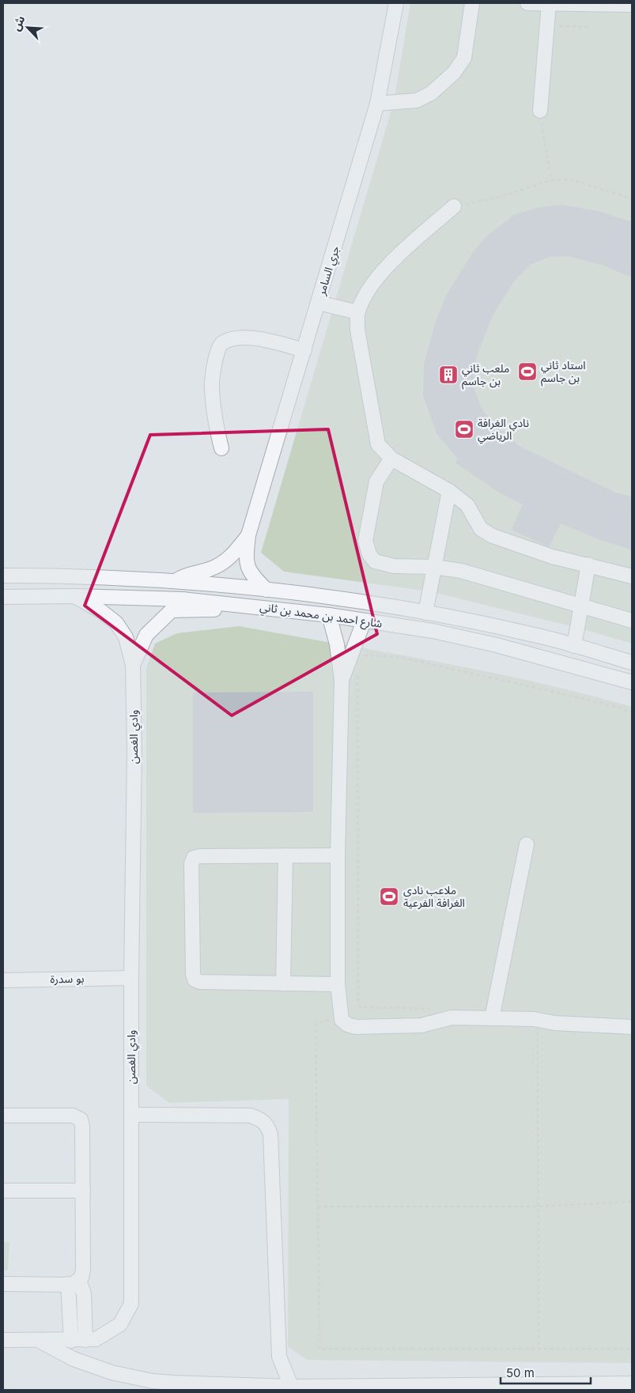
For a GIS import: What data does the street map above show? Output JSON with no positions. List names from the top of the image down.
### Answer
{
  "streets": {
    "street": [
      "جري السامر",
      "شارع احمد بن محمد بن ثاني",
      "وادي الغصن",
      "بو سدرة"
    ]
  },
  "crossings": [
    ["جري السامر", "شارع احمد بن محمد بن ثاني"],
    ["شارع احمد بن محمد بن ثاني", "وادي الغصن"],
    ["وادي الغصن", "بو سدرة"]
  ],
  "places": {
    "sports": ["استاد ثاني بن جاسم", "نادي الغرافة الرياضي", "ملاعب نادي الغرافة الفرعية"],
    "building": ["ملعب ثاني بن جاسم"]
  },
  "scale_bar": "50 m",
  "north": "top left"
}
